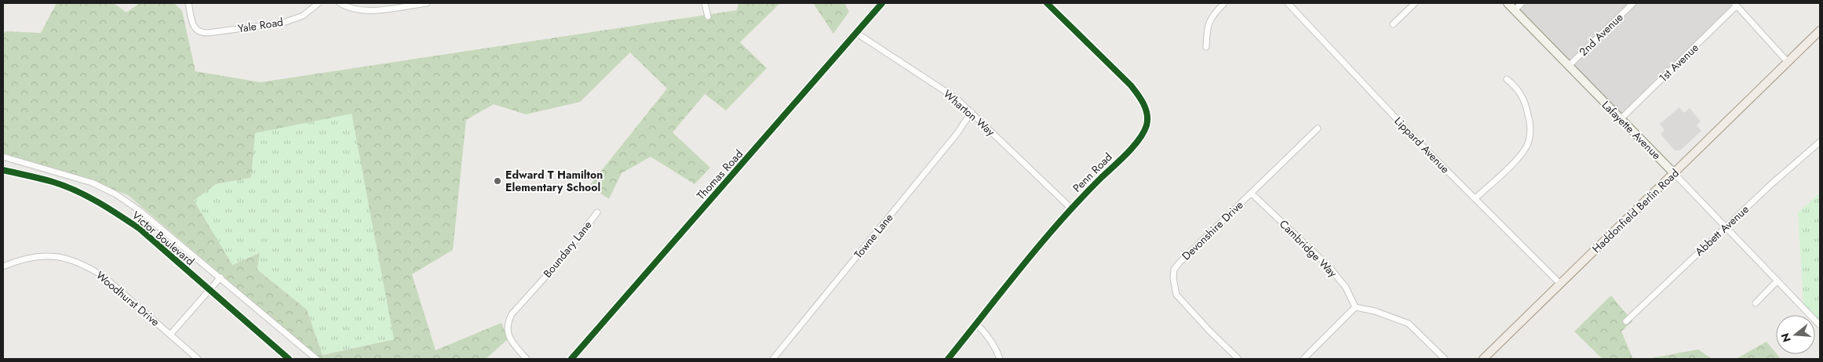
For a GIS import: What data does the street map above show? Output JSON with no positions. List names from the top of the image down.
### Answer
{
  "streets": {
    "main road": ["Haddonfield Berlin Road"],
    "street": [
      "Yale Road",
      "2nd Avenue",
      "1st Avenue",
      "Wharton Way",
      "Lafayette Avenue",
      "Lippard Avenue",
      "Penn Road",
      "Thomas Road",
      "Devonshire Drive",
      "Abbett Avenue",
      "Towne Lane",
      "Victor Boulevard",
      "Cambridge Way",
      "Boundary Lane",
      "Woodhurst Drive"
    ]
  },
  "crossings": [
    ["2nd Avenue", "Lafayette Avenue"],
    ["1st Avenue", "Lafayette Avenue"],
    ["Wharton Way", "Penn Road"],
    ["Wharton Way", "Thomas Road"],
    ["Wharton Way", "Towne Lane"],
    ["Lafayette Avenue", "Haddonfield Berlin Road"],
    ["Lafayette Avenue", "Abbett Avenue"],
    ["Lippard Avenue", "Haddonfield Berlin Road"],
    ["Devonshire Drive", "Cambridge Way"]
  ],
  "places": ["Edward T Hamilton Elementary School"],
  "north": "left"
}
